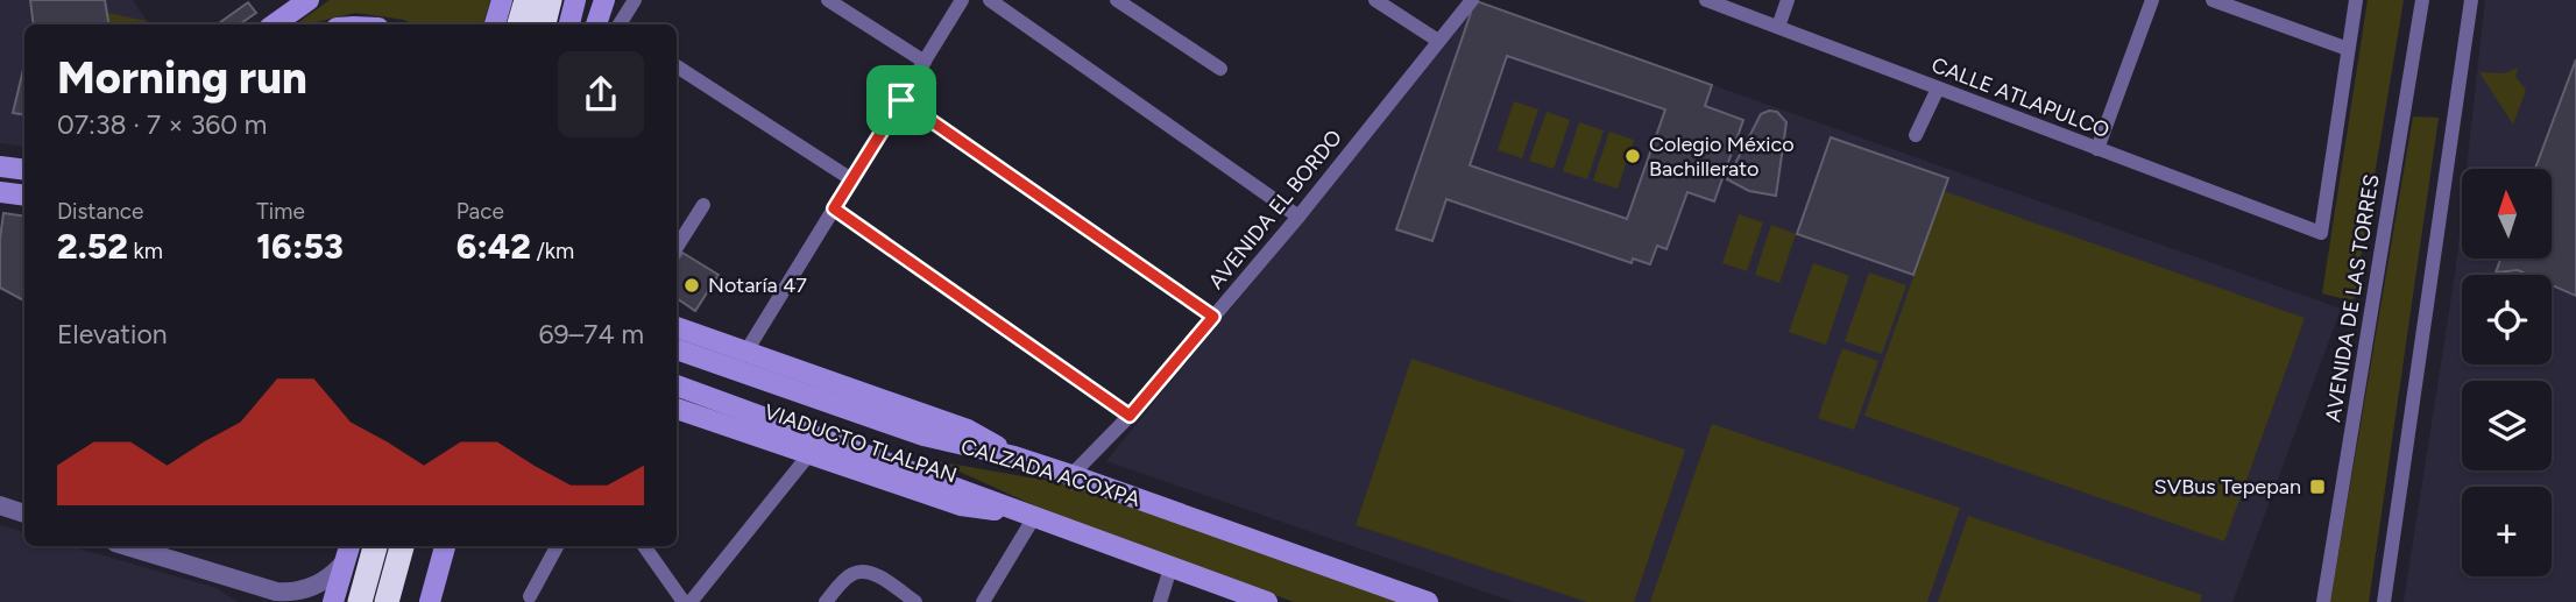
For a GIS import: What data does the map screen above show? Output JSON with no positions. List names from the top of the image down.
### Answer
{
  "streets": {
    "main road": ["VIADUCTO TLALPAN", "CALZADA ACOXPA"],
    "street": ["CALLE ATLAPULCO", "AVENIDA EL BORDO", "AVENIDA DE LAS TORRES"]
  },
  "crossings": [
    ["AVENIDA EL BORDO", "CALZADA ACOXPA"],
    ["VIADUCTO TLALPAN", "CALZADA ACOXPA"]
  ],
  "places": {
    "other": ["Colegio México Bachillerato", "Notaría 47"],
    "transit": ["SVBus Tepepan"]
  },
  "north": "top",
  "page": {
    "heading": ["Morning run", "07:38 · 7 × 360 m"],
    "stats": [
      ["Distance", "2.52 km"],
      ["Time", "16:53"],
      ["Pace", "6:42 /km"]
    ],
    "map_buttons": "+",
    "chart": ["Elevation", "69–74 m"]
  }
}
